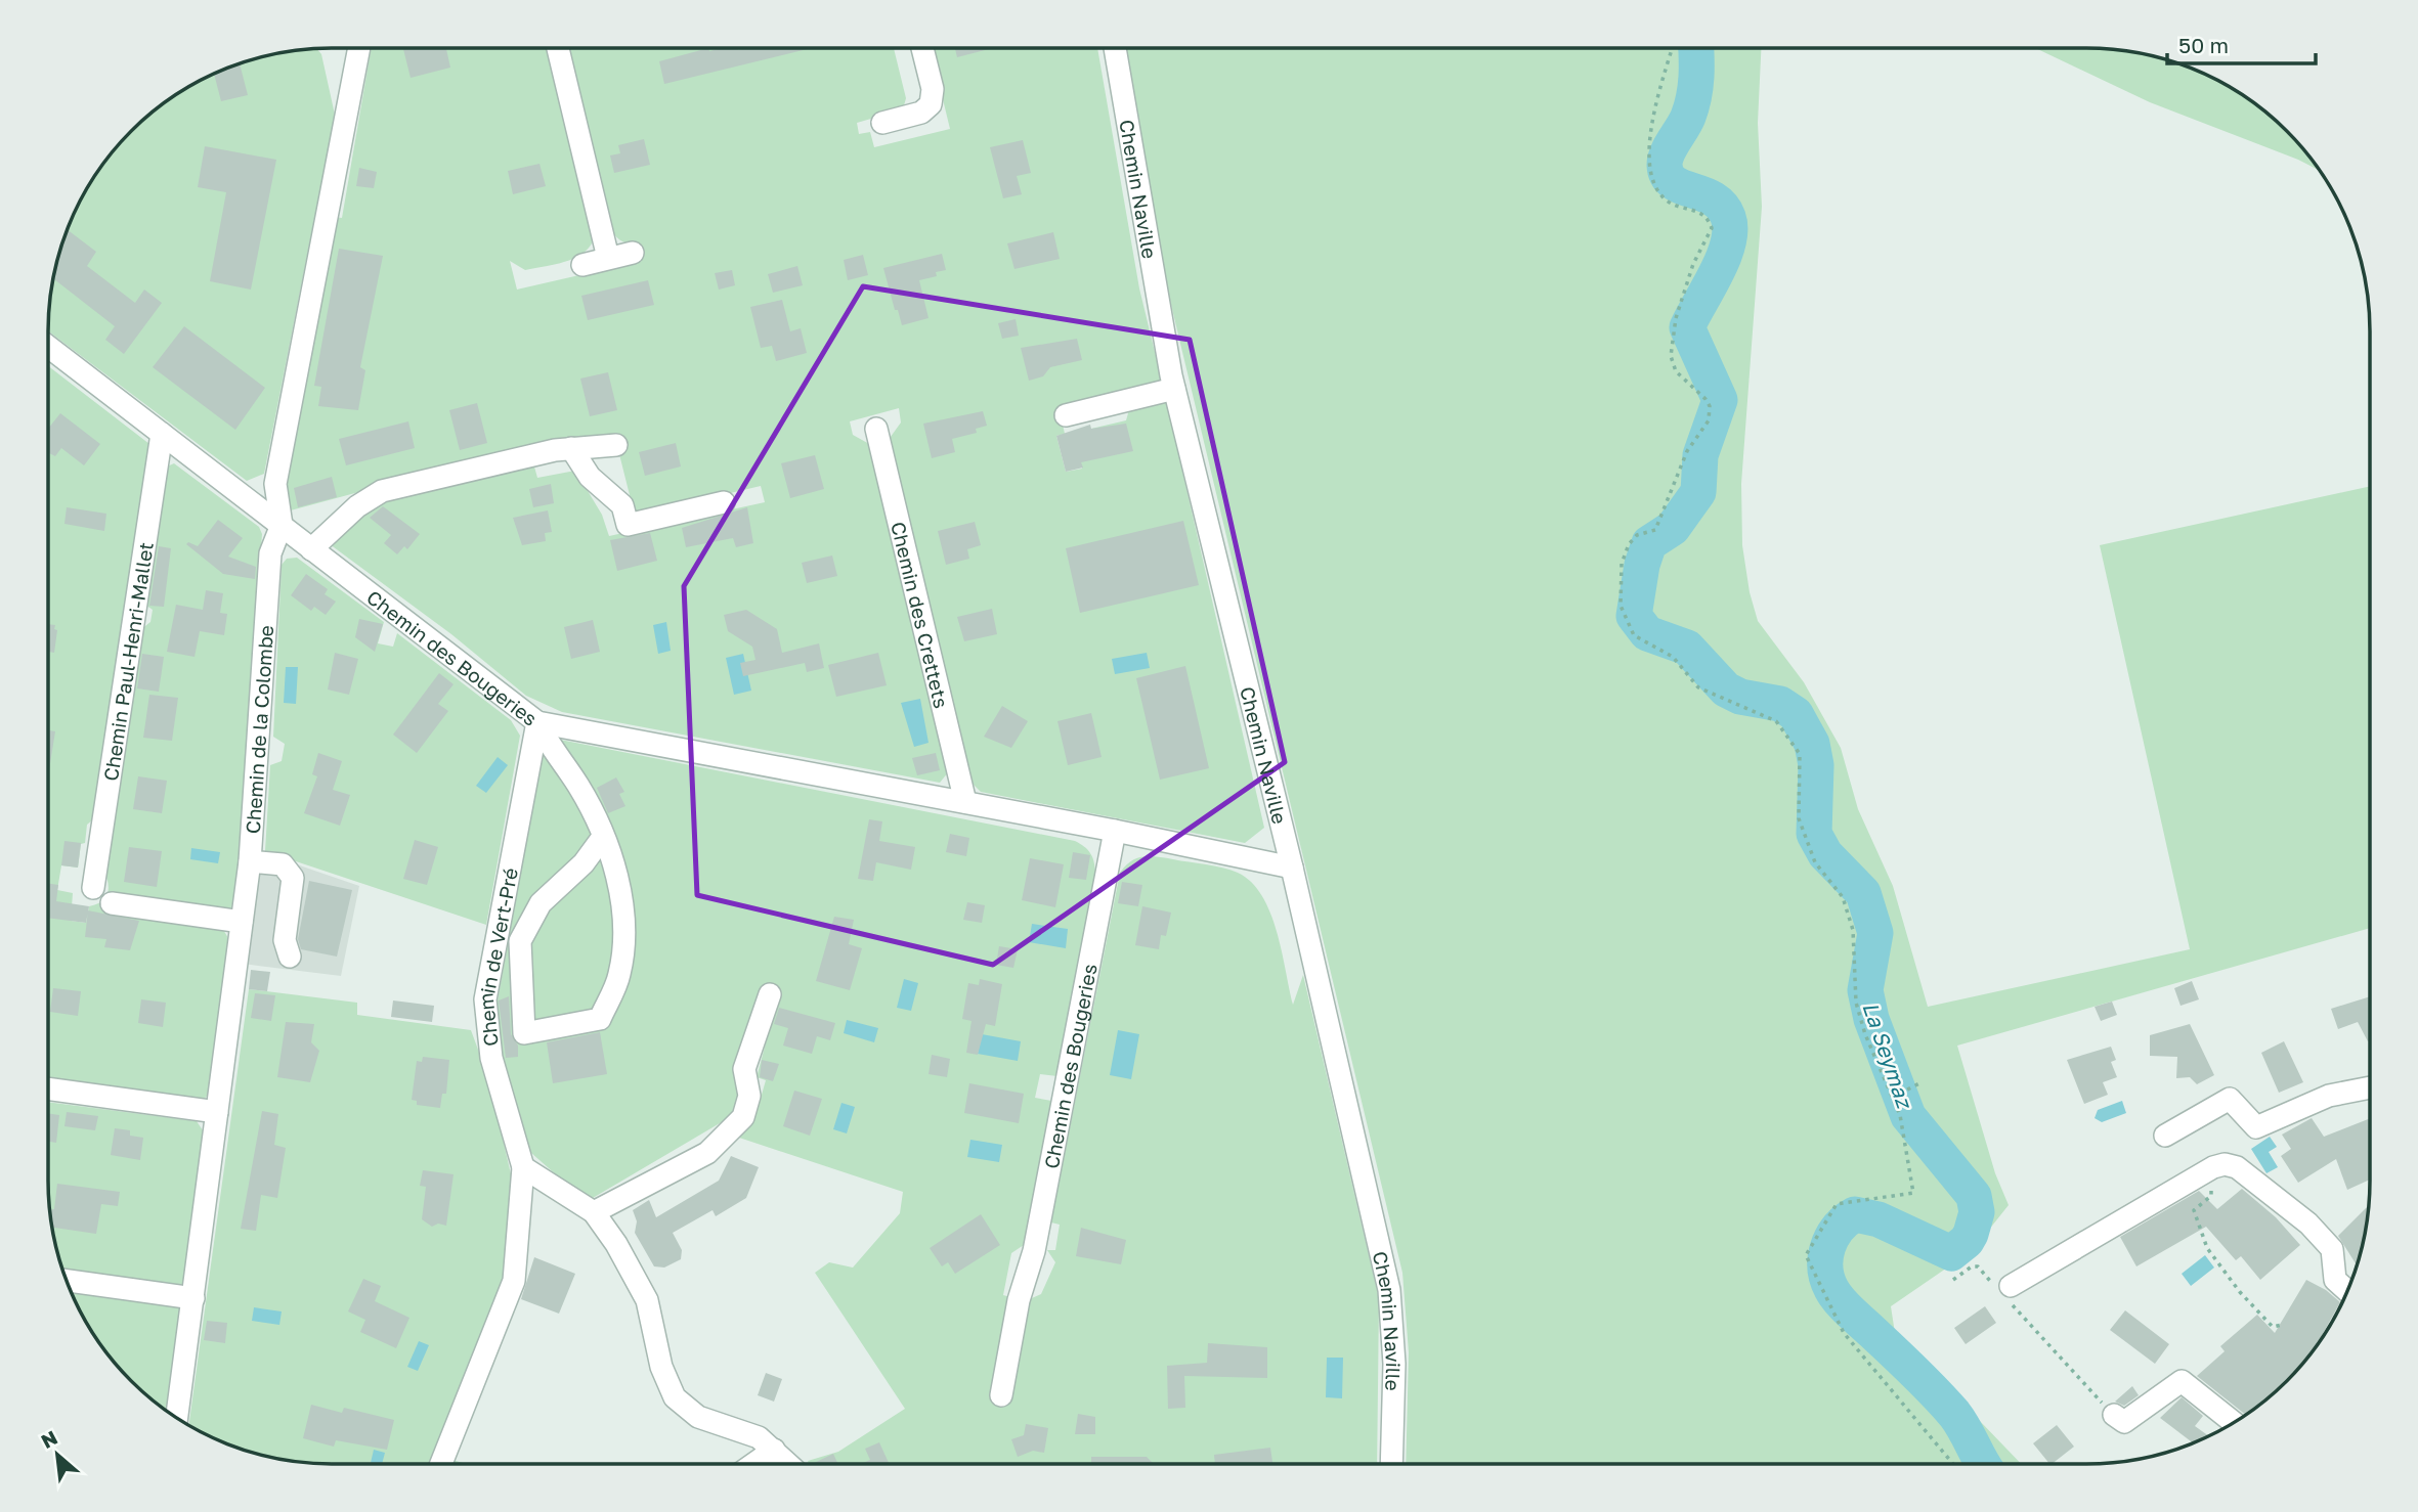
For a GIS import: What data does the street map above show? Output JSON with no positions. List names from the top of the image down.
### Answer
{
  "streets": {
    "street": [
      "Chemin Naville",
      "Chemin des Crettets",
      "Chemin des Bougeries",
      "Chemin Paul-Henri-Mallet",
      "Chemin de la Colombe",
      "Chemin de Vert-Pré"
    ]
  },
  "crossings": [
    ["Chemin Naville", "Chemin des Bougeries"],
    ["Chemin des Crettets", "Chemin des Bougeries"],
    ["Chemin des Bougeries", "Chemin Paul-Henri-Mallet"],
    ["Chemin des Bougeries", "Chemin de la Colombe"],
    ["Chemin des Bougeries", "Chemin de Vert-Pré"]
  ],
  "water": ["La Seymaz"],
  "scale_bar": "50 m",
  "north": "top left"
}
